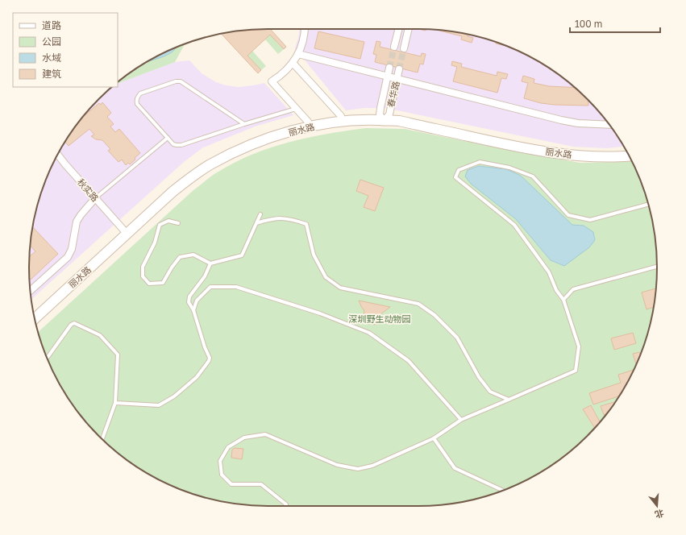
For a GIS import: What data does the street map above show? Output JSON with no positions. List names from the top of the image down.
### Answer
{
  "streets": {
    "main road": ["丽水路"],
    "street": ["春华路", "秋实路"]
  },
  "crossings": [
    ["春华路", "丽水路"],
    ["丽水路", "秋实路"]
  ],
  "parks": ["深圳野生动物园"],
  "legend": [
    "道路",
    "公园",
    "水域",
    "建筑"
  ],
  "scale_bar": "100 m",
  "north": "bottom"
}
